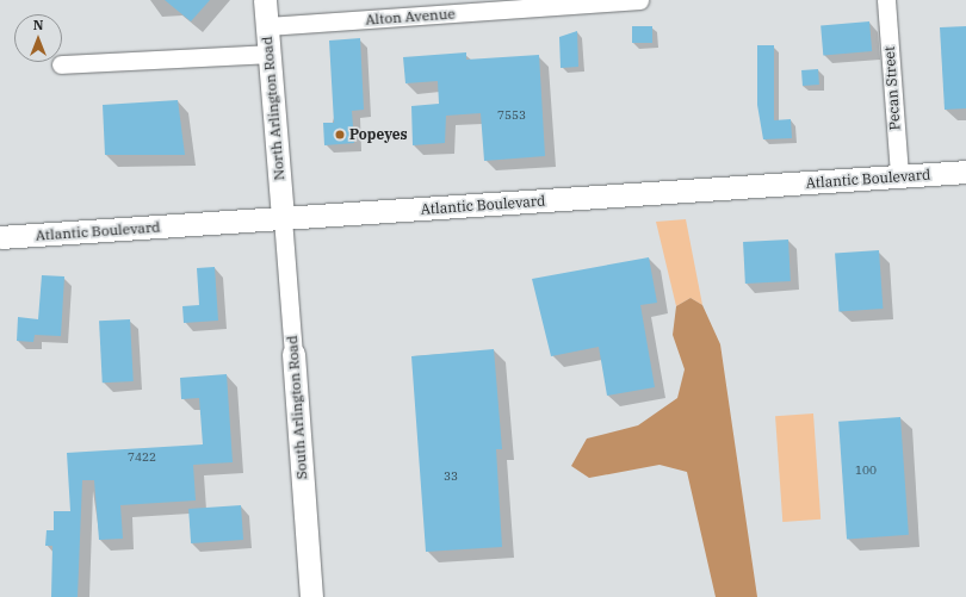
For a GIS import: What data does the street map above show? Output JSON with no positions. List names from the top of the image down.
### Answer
{
  "streets": {
    "main road": ["North Arlington Road", "Atlantic Boulevard", "South Arlington Road"],
    "street": ["Alton Avenue", "Pecan Street"]
  },
  "crossings": [
    ["Alton Avenue", "North Arlington Road"],
    ["Pecan Street", "Atlantic Boulevard"],
    ["North Arlington Road", "Atlantic Boulevard"],
    ["North Arlington Road", "South Arlington Road"],
    ["Atlantic Boulevard", "South Arlington Road"]
  ],
  "places": ["Popeyes"],
  "house_numbers": [
    "7553",
    "7422",
    "100",
    "33"
  ],
  "north": "top"
}
